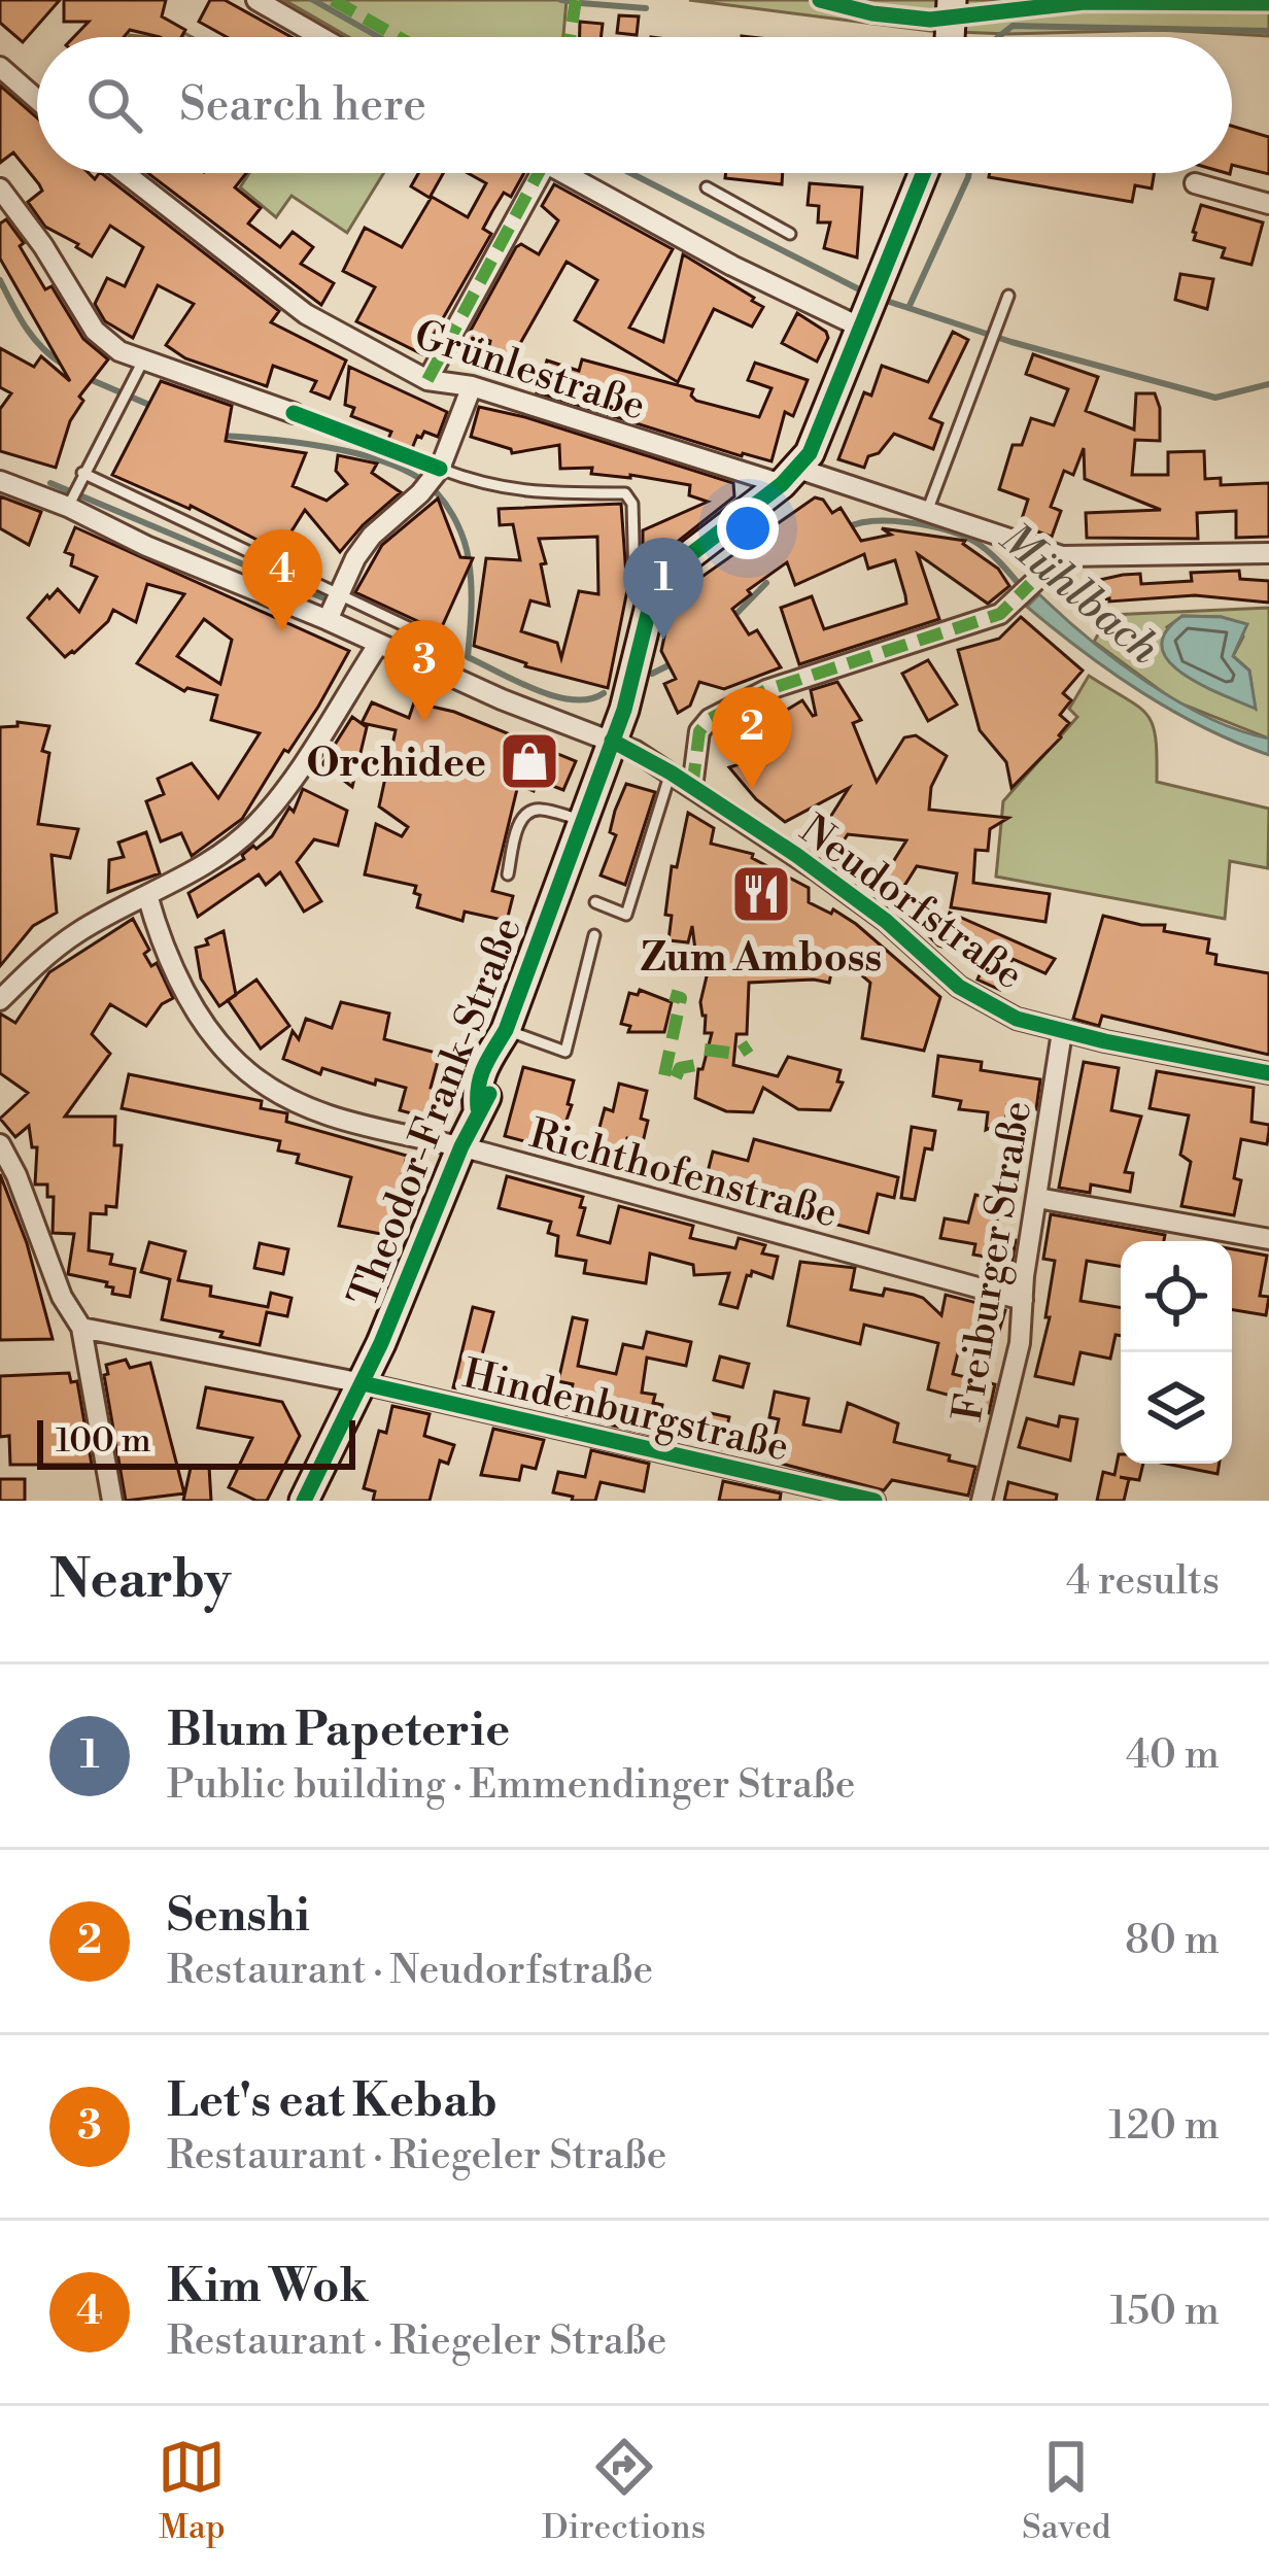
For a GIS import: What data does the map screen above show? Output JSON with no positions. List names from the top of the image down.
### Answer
{
  "streets": {
    "main road": ["Theodor-Frank-Straße"],
    "street": [
      "Grünlestraße",
      "Neudorfstraße",
      "Richthofenstraße",
      "Freiburger Straße",
      "Hindenburgstraße"
    ]
  },
  "crossings": [
    ["Neudorfstraße", "Theodor-Frank-Straße"],
    ["Neudorfstraße", "Freiburger Straße"],
    ["Theodor-Frank-Straße", "Richthofenstraße"],
    ["Theodor-Frank-Straße", "Hindenburgstraße"],
    ["Richthofenstraße", "Freiburger Straße"]
  ],
  "water": ["Mühlbach"],
  "places": {
    "shop": ["Orchidee"],
    "restaurant": ["Zum Amboss"]
  },
  "scale_bar": "100 m",
  "page": {
    "search": "Search here",
    "pins": [
      "4",
      "1",
      "3",
      "2"
    ],
    "scale": "100 m",
    "heading": ["Nearby", "4 results"],
    "list": [
      {
        "mark": "1",
        "name": "Blum Papeterie",
        "note": "Public building · Emmendinger Straße",
        "value": "40 m"
      },
      {
        "mark": "2",
        "name": "Senshi",
        "note": "Restaurant · Neudorfstraße",
        "value": "80 m"
      },
      {
        "mark": "3",
        "name": "Let's eat Kebab",
        "note": "Restaurant · Riegeler Straße",
        "value": "120 m"
      },
      {
        "mark": "4",
        "name": "Kim Wok",
        "note": "Restaurant · Riegeler Straße",
        "value": "150 m"
      }
    ],
    "nav": ["Map", "Directions", "Saved"]
  }
}
